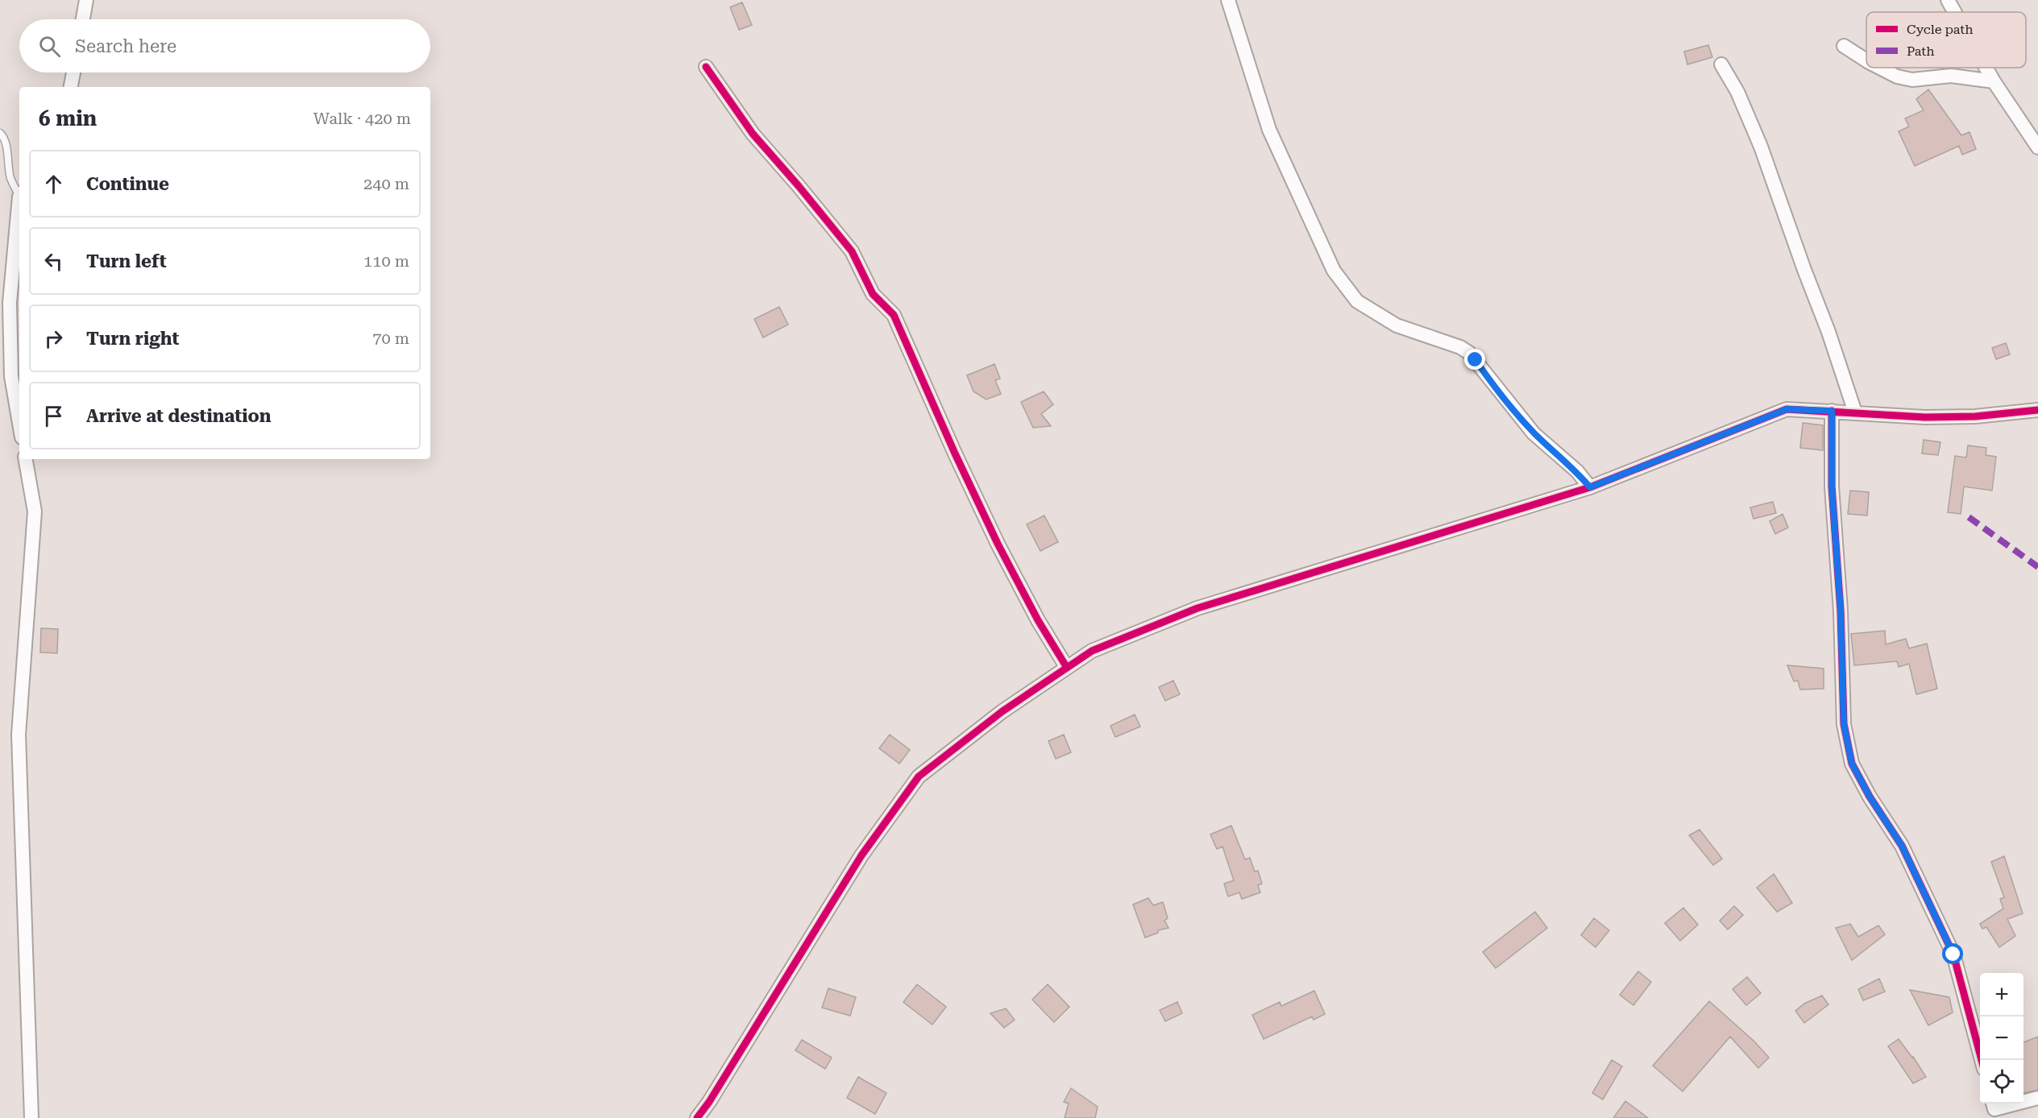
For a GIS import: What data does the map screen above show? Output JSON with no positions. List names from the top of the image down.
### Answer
{
  "legend": ["Cycle path", "Path"],
  "page": {
    "search": "Search here",
    "heading": ["6 min", "Walk · 420 m"],
    "list": [
      ["Continue", "240 m"],
      ["Turn left", "110 m"],
      ["Turn right", "70 m"],
      "Arrive at destination"
    ],
    "map_buttons": ["+", "−"]
  }
}
